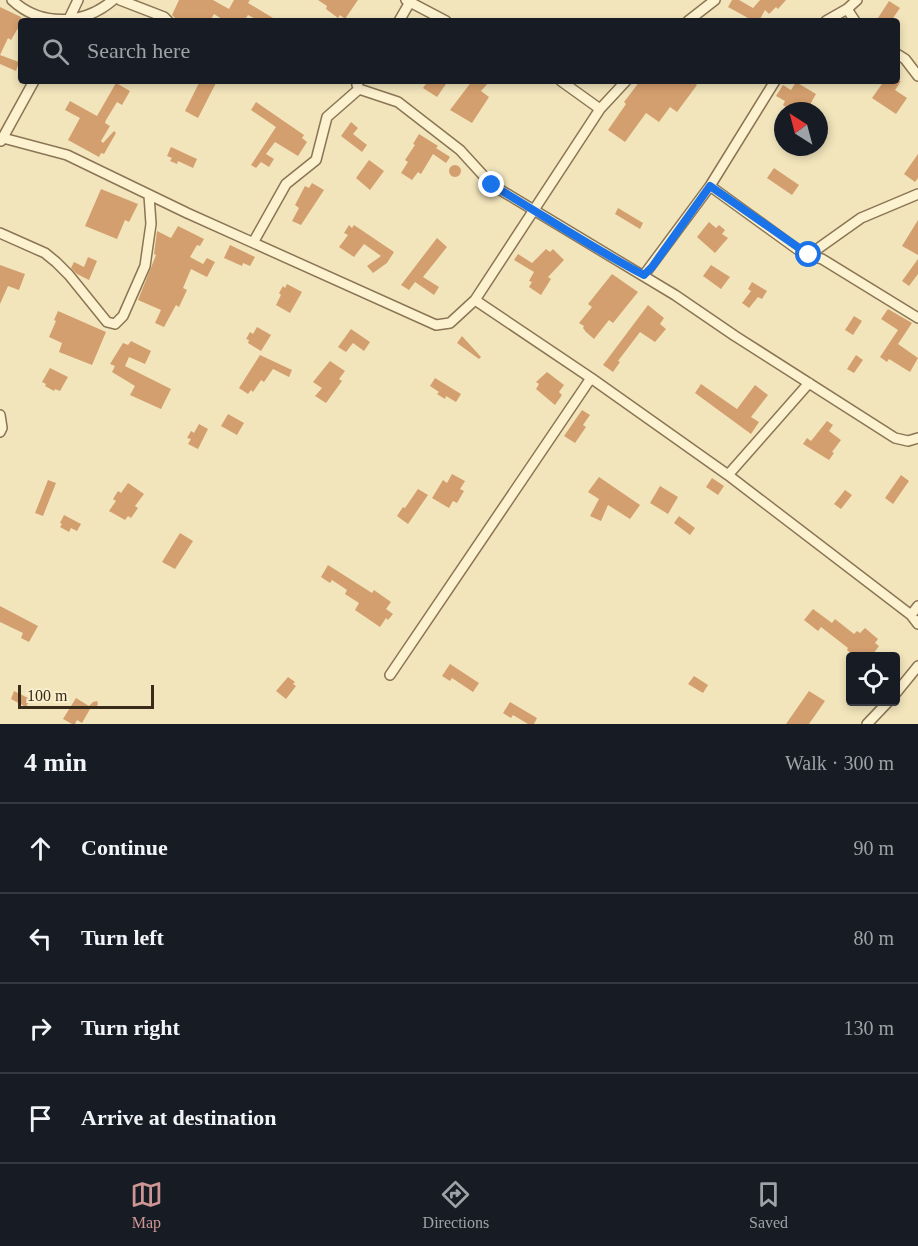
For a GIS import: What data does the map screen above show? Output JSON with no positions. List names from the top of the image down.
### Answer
{
  "scale_bar": "100 m",
  "north": "top left",
  "page": {
    "search": "Search here",
    "scale": "100 m",
    "heading": ["4 min", "Walk · 300 m"],
    "list": [
      ["Continue", "90 m"],
      ["Turn left", "80 m"],
      ["Turn right", "130 m"],
      "Arrive at destination"
    ],
    "nav": ["Map", "Directions", "Saved"]
  }
}
